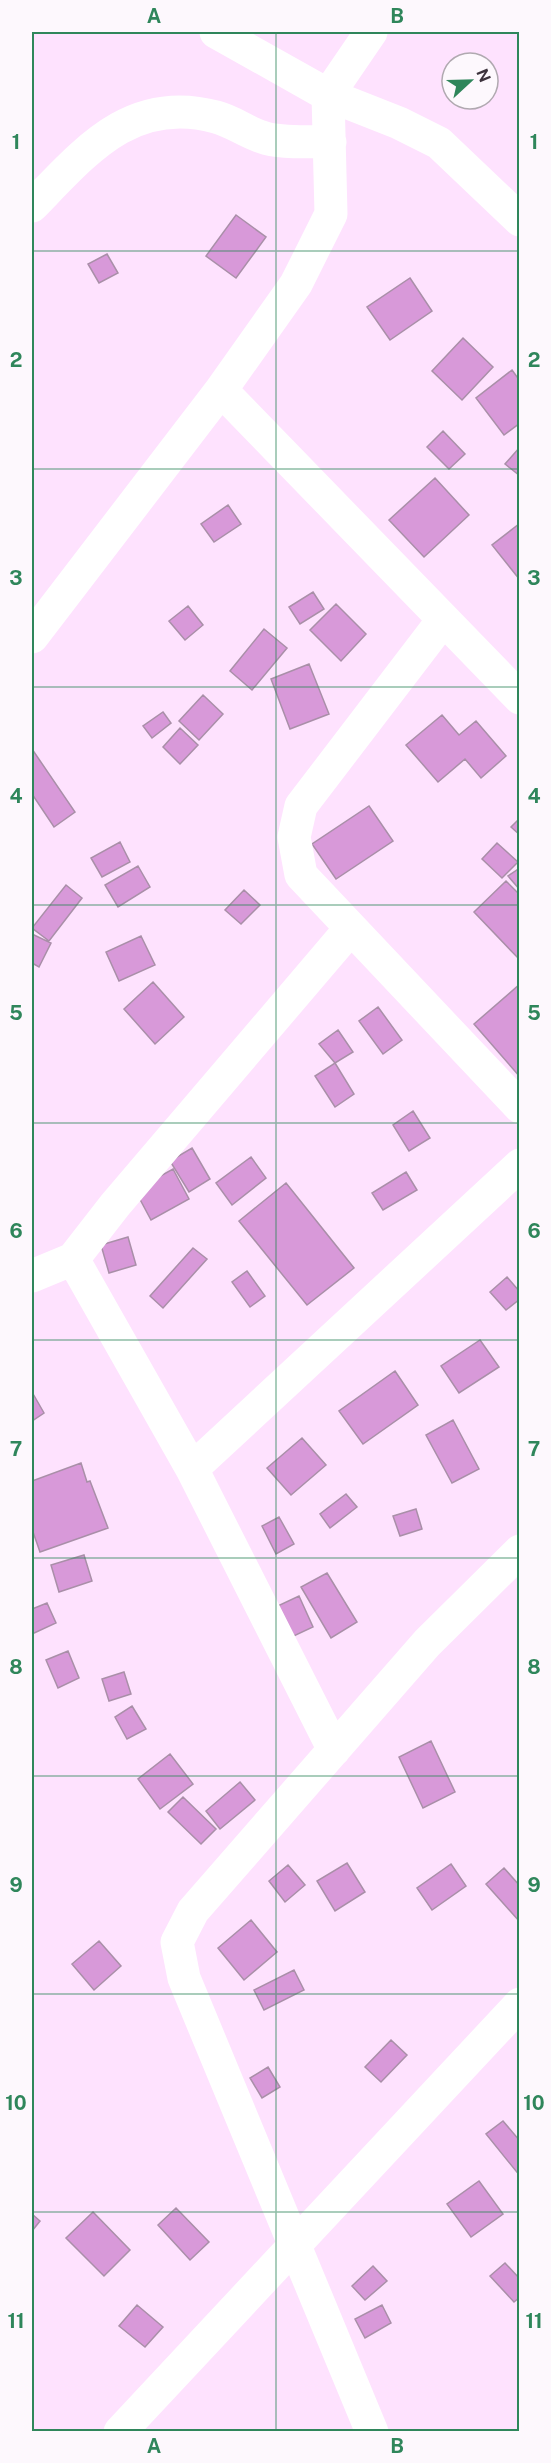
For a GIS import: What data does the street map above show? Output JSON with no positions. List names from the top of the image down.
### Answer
{
  "north": "right",
  "grid": {
    "columns": ["A", "B"],
    "rows": [
      "1",
      "2",
      "3",
      "4",
      "5",
      "6",
      "7",
      "8",
      "9",
      "10",
      "11"
    ]
  }
}
